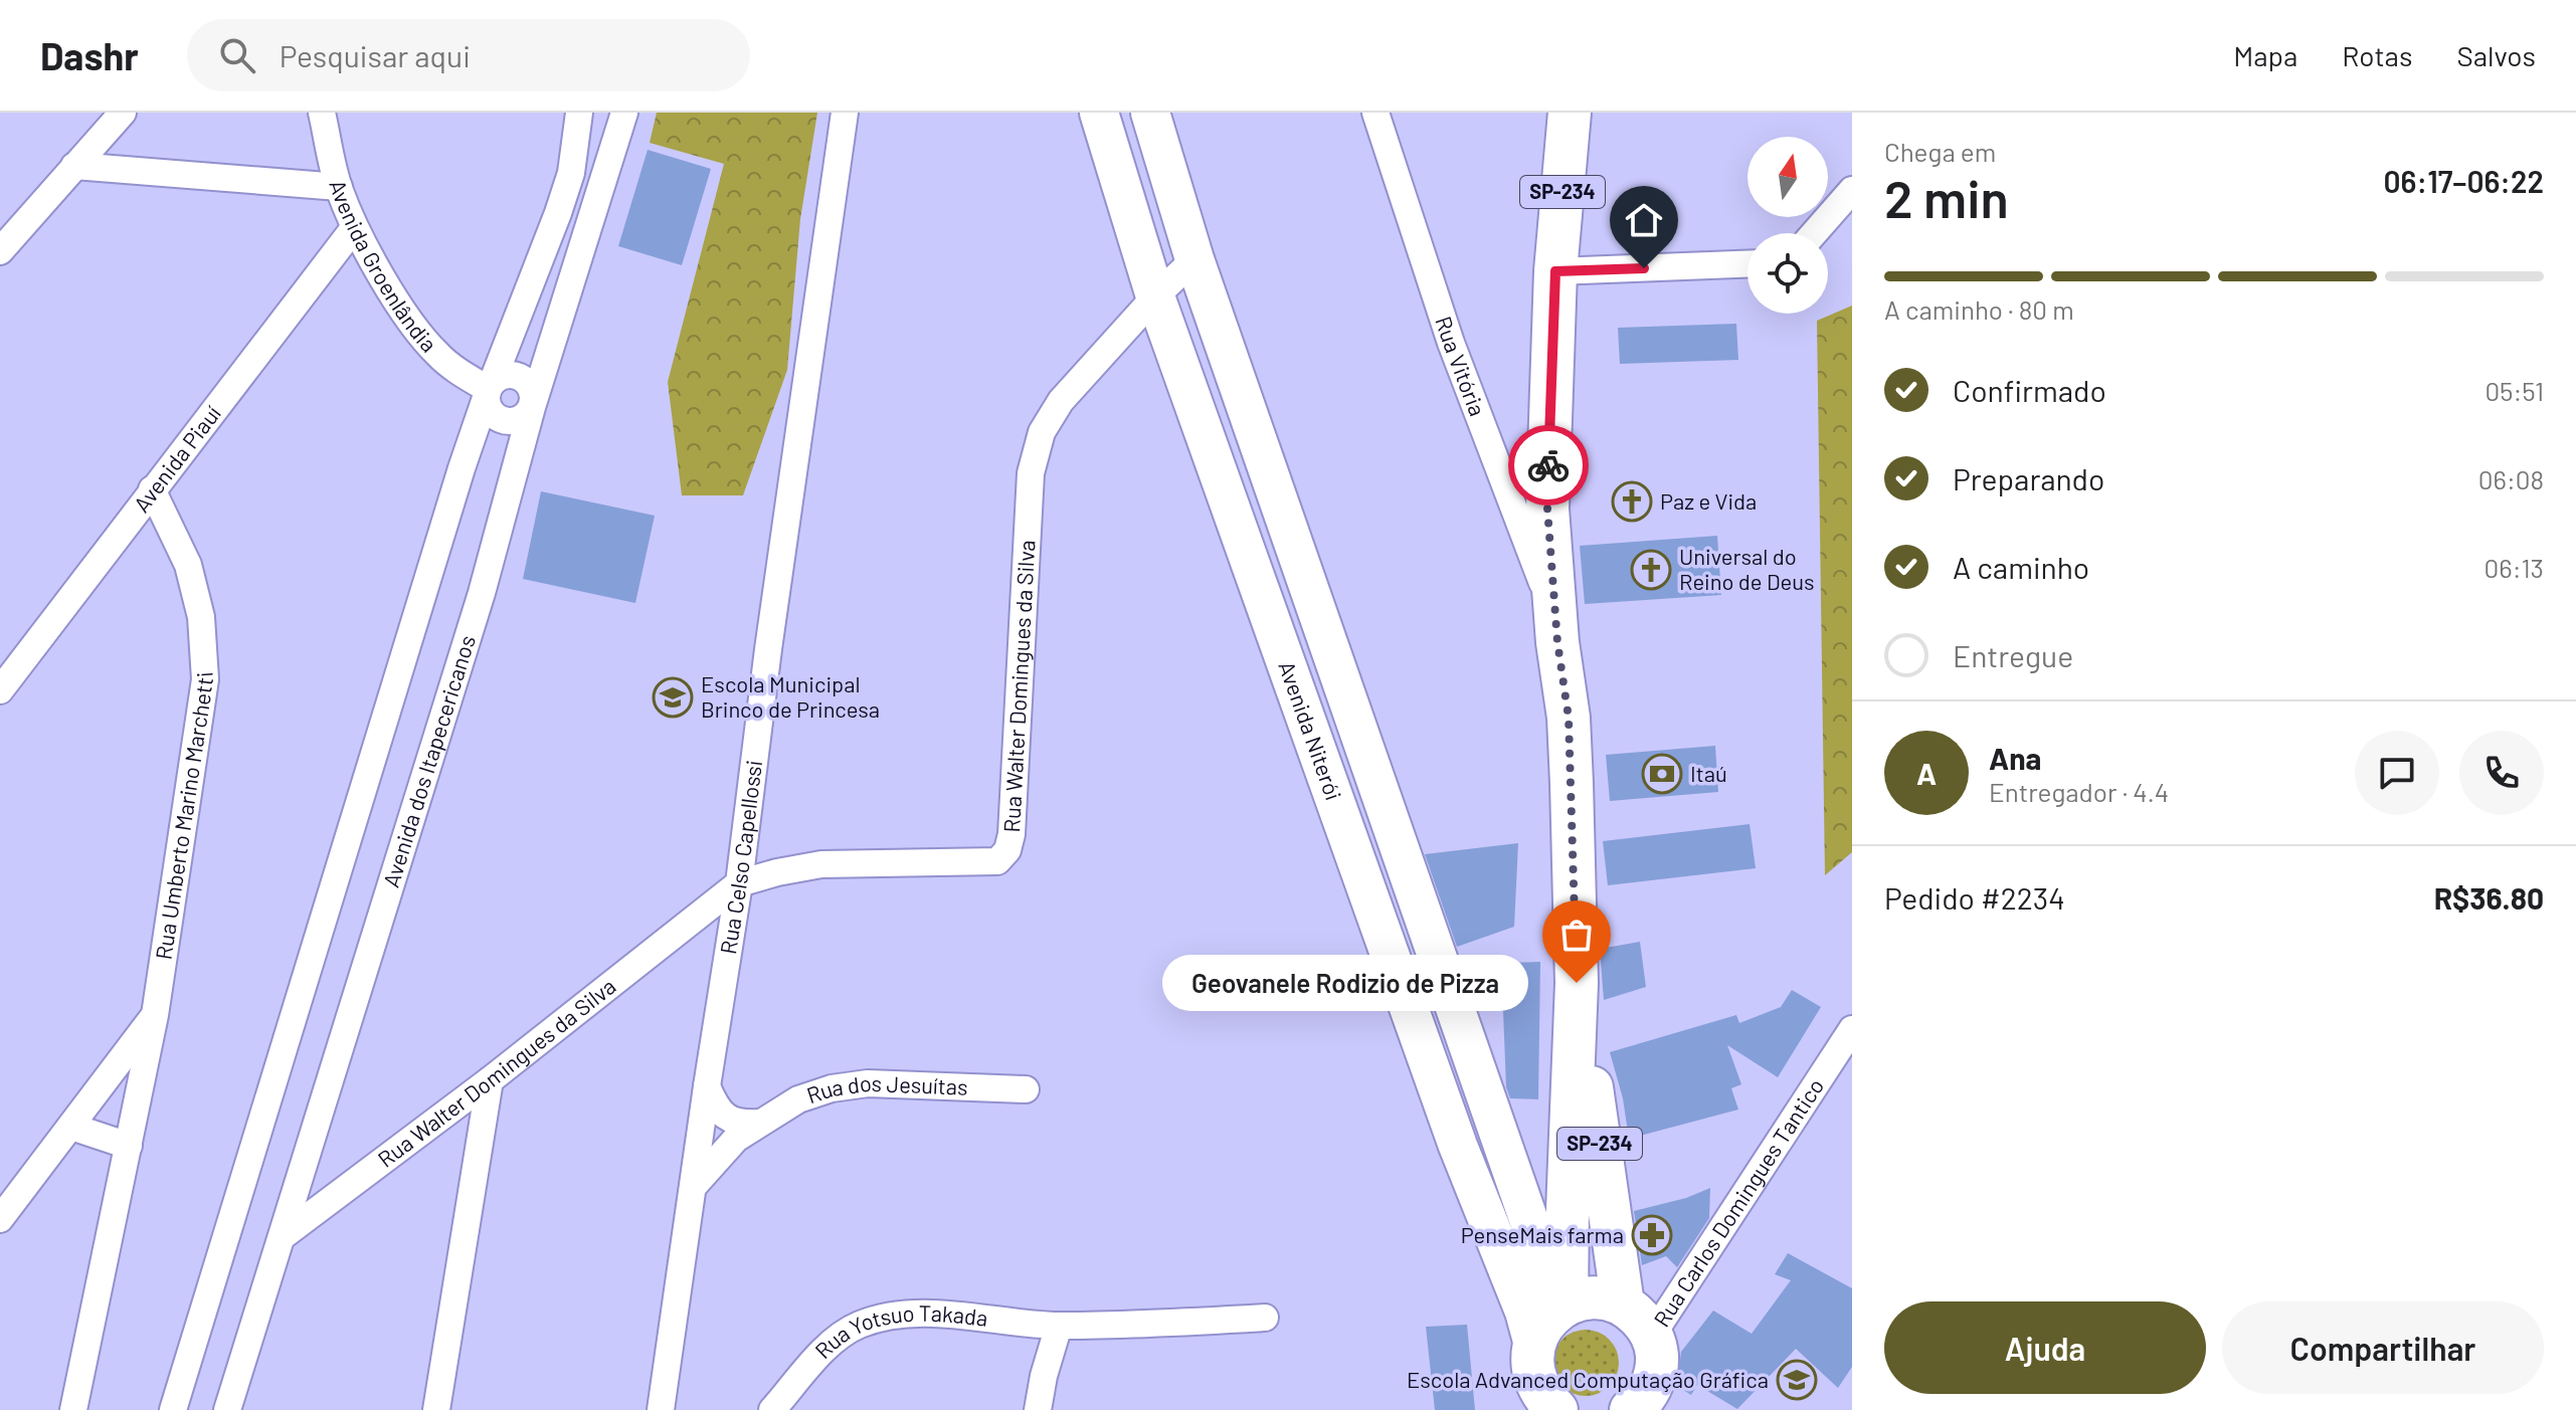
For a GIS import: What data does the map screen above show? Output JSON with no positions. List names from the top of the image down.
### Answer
{
  "streets": {
    "main road": ["SP-234", "Avenida Niterói"],
    "street": [
      "Avenida Groenlândia",
      "Rua Vitória",
      "Avenida Piauí",
      "Rua Walter Domingues da Silva",
      "Avenida dos Itapecericanos",
      "Rua Umberto Marino Marchetti",
      "Rua Celso Capellossi",
      "Rua dos Jesuítas",
      "Rua Carlos Domingues Tantico",
      "Rua Yotsuo Takada"
    ]
  },
  "crossings": [
    ["SP-234", "Rua Vitória"],
    ["SP-234", "Avenida Niterói"],
    ["Avenida Groenlândia", "Avenida Piauí"],
    ["Avenida Groenlândia", "Avenida dos Itapecericanos"],
    ["Avenida Piauí", "Rua Umberto Marino Marchetti"],
    ["Rua Walter Domingues da Silva", "Avenida Niterói"],
    ["Rua Walter Domingues da Silva", "Avenida dos Itapecericanos"],
    ["Rua Walter Domingues da Silva", "Rua Celso Capellossi"],
    ["Rua Celso Capellossi", "Rua dos Jesuítas"]
  ],
  "places": {
    "church": ["Paz e Vida", "Universal do Reino de Deus"],
    "school or university": ["Escola Municipal Brinco de Princesa", "Escola Advanced Computação Gráfica"],
    "bank": ["Itaú"],
    "other": ["Geovanele Rodizio de Pizza"],
    "pharmacy": ["PenseMais farma"]
  },
  "north": "top",
  "page": {
    "header": "Dashr",
    "search": "Pesquisar aqui",
    "nav": ["Mapa", "Rotas", "Salvos"],
    "heading": ["2 min", "Chega em", "06:17–06:22"],
    "panel": [
      "Ana",
      "Entregador · 4.4",
      "Pedido #2234",
      "R$36.80"
    ],
    "bar": "A caminho · 80 m",
    "list": [
      ["Confirmado", "05:51"],
      ["Preparando", "06:08"],
      ["A caminho", "06:13"],
      "Entregue"
    ],
    "round": "A",
    "bubble": "Geovanele Rodizio de Pizza",
    "buttons": ["Ajuda", "Compartilhar"]
  }
}
